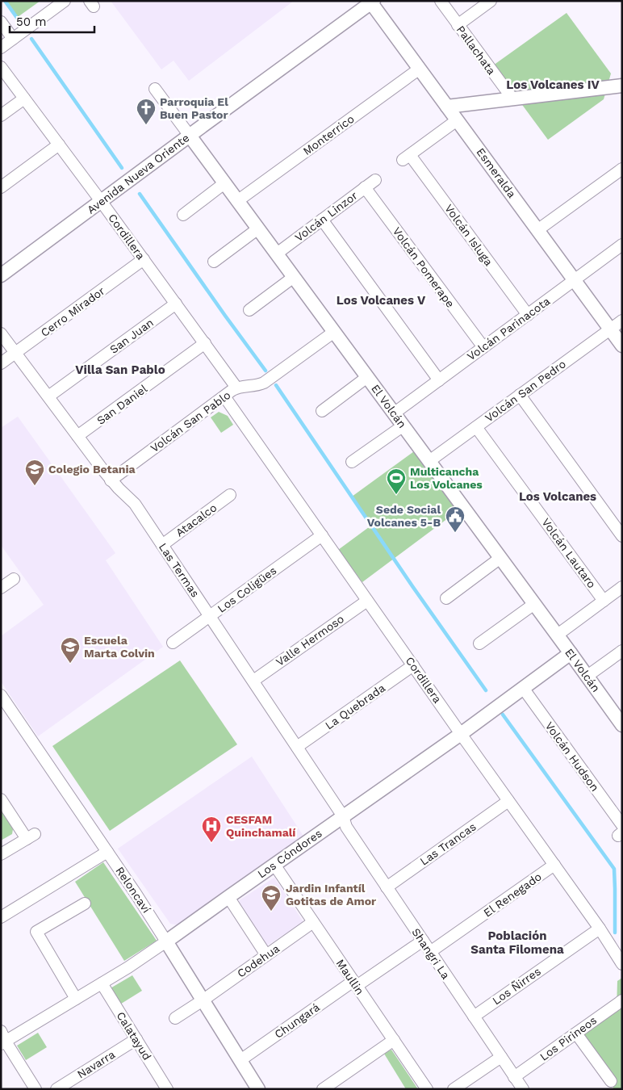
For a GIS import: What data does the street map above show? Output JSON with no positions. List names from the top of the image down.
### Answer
{
  "streets": {
    "street": [
      "Pallachata",
      "Monterrico",
      "Esmeralda",
      "Avenida Nueva Oriente",
      "Volcán Linzor",
      "Volcán Isluga",
      "Cordillera",
      "Volcán Pomerape",
      "Cerro Mirador",
      "Volcán Parinacota",
      "San Juan",
      "Volcán San Pedro",
      "San Daniel",
      "El Volcán",
      "Volcán San Pablo",
      "Atacalco",
      "Volcán Lautaro",
      "Las Termas",
      "Los Coligües",
      "Valle Hermoso",
      "La Quebrada",
      "Volcán Hudson",
      "Las Trancas",
      "Los Cóndores",
      "Reloncaví",
      "El Renegado",
      "Shangri La",
      "Codehua",
      "Maullin",
      "Los Ñirres",
      "Chungará",
      "Calatayud",
      "Los Pirineos",
      "Navarra"
    ]
  },
  "crossings": [
    ["Monterrico", "Esmeralda"],
    ["Monterrico", "El Volcán"],
    ["Esmeralda", "Avenida Nueva Oriente"],
    ["Esmeralda", "Volcán Isluga"],
    ["Esmeralda", "Volcán Parinacota"],
    ["Esmeralda", "Volcán San Pedro"],
    ["Avenida Nueva Oriente", "Cordillera"],
    ["Avenida Nueva Oriente", "El Volcán"],
    ["Volcán Linzor", "Volcán Pomerape"],
    ["Volcán Linzor", "El Volcán"],
    ["Volcán Isluga", "Volcán Parinacota"],
    ["Cordillera", "Cerro Mirador"],
    ["Cordillera", "San Juan"],
    ["Cordillera", "San Daniel"],
    ["Cordillera", "Volcán San Pablo"],
    ["Cordillera", "Los Coligües"],
    ["Cordillera", "Valle Hermoso"],
    ["Cordillera", "La Quebrada"],
    ["Cordillera", "Las Trancas"],
    ["Cordillera", "Los Cóndores"],
    ["Cordillera", "El Renegado"],
    ["Cordillera", "Los Ñirres"],
    ["Volcán Pomerape", "Volcán Parinacota"],
    ["Cerro Mirador", "Las Termas"],
    ["Volcán Parinacota", "El Volcán"],
    ["San Juan", "Las Termas"],
    ["Volcán San Pedro", "El Volcán"],
    ["Volcán San Pedro", "Volcán Lautaro"],
    ["San Daniel", "Las Termas"],
    ["El Volcán", "Volcán San Pablo"],
    ["El Volcán", "Los Cóndores"],
    ["Volcán San Pablo", "Las Termas"],
    ["Atacalco", "Las Termas"],
    ["Las Termas", "Los Coligües"],
    ["Las Termas", "Valle Hermoso"],
    ["Las Termas", "La Quebrada"],
    ["Las Termas", "Los Cóndores"],
    ["Las Termas", "Shangri La"],
    ["Volcán Hudson", "Los Cóndores"],
    ["Las Trancas", "Shangri La"],
    ["Los Cóndores", "Reloncaví"],
    ["Los Cóndores", "Shangri La"],
    ["Los Cóndores", "Maullin"],
    ["Los Cóndores", "Calatayud"],
    ["Reloncaví", "Codehua"],
    ["Reloncaví", "Chungará"],
    ["El Renegado", "Shangri La"],
    ["Shangri La", "Los Ñirres"],
    ["Shangri La", "Chungará"],
    ["Shangri La", "Los Pirineos"],
    ["Codehua", "Maullin"],
    ["Maullin", "Chungará"],
    ["Calatayud", "Navarra"]
  ],
  "districts": [
    "Los Volcanes IV",
    "Los Volcanes V",
    "Villa San Pablo",
    "Los Volcanes",
    "Población Santa Filomena"
  ],
  "places": {
    "church": ["Parroquia El Buen Pastor"],
    "school or university": ["Colegio Betania", "Escuela Marta Colvin", "Jardin Infantíl Gotitas de Amor"],
    "sports": ["Multicancha Los Volcanes"],
    "public building": ["Sede Social Volcanes 5-B"],
    "hospital": ["CESFAM Quinchamalí"]
  },
  "scale_bar": "50 m"
}
